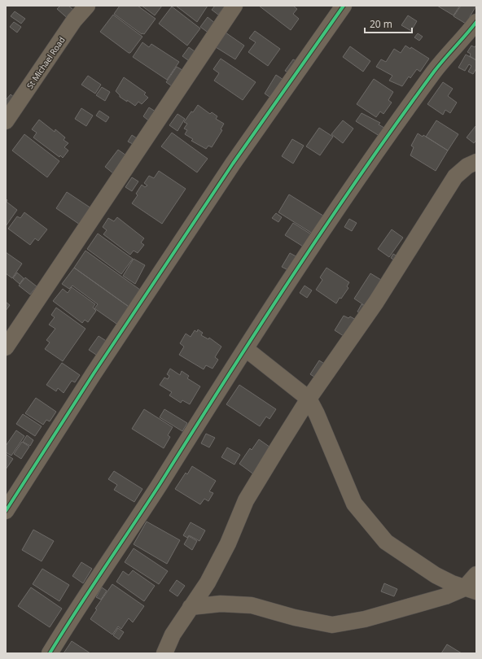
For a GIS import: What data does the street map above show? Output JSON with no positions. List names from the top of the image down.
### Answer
{
  "streets": {
    "street": ["St Michael Road"]
  },
  "scale_bar": "20 m"
}
